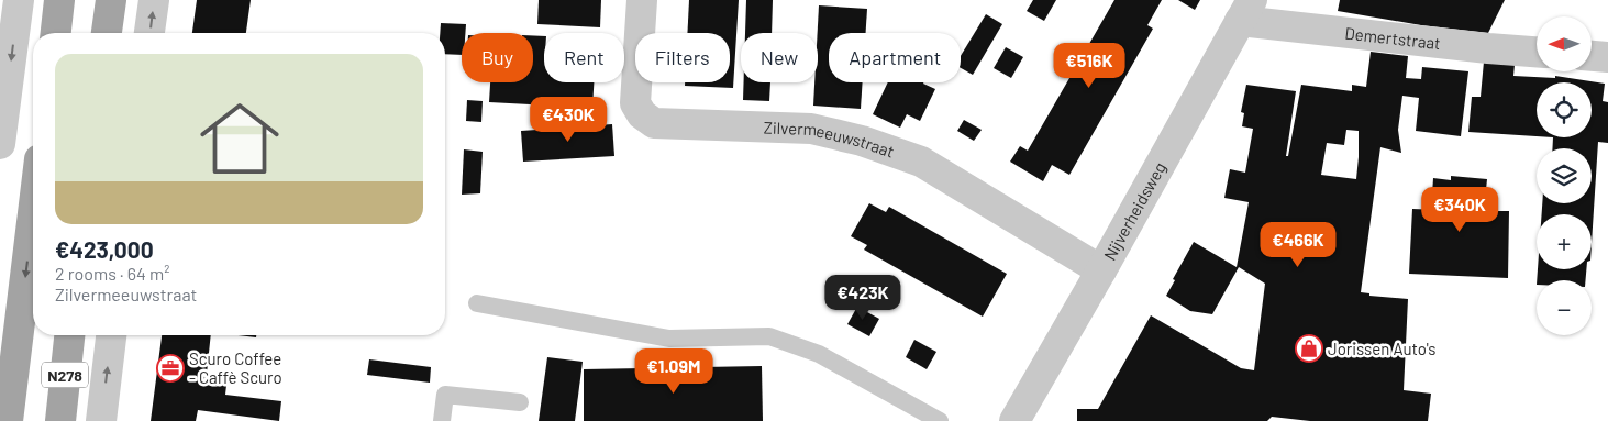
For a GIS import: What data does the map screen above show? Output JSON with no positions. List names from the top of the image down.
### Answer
{
  "streets": {
    "main road": ["N278"],
    "street": ["Demertstraat", "Zilvermeeuwstraat", "Nijverheidsweg"]
  },
  "crossings": [
    ["Demertstraat", "Nijverheidsweg"],
    ["Zilvermeeuwstraat", "Nijverheidsweg"]
  ],
  "places": {
    "shop": ["Jorissen Auto's"],
    "office": ["Scuro Coffee - Caffè Scuro"]
  },
  "north": "left",
  "page": {
    "map_buttons": ["+", "−"],
    "chip": [
      "Buy",
      "Rent",
      "Filters",
      "New",
      "Apartment"
    ],
    "list": [
      {
        "name": "€423,000",
        "note": "2 rooms · 64 m² · Zilvermeeuwstraat"
      }
    ],
    "price": [
      "€516K",
      "€430K",
      "€340K",
      "€466K",
      "€423K",
      "€1.09M"
    ]
  }
}
